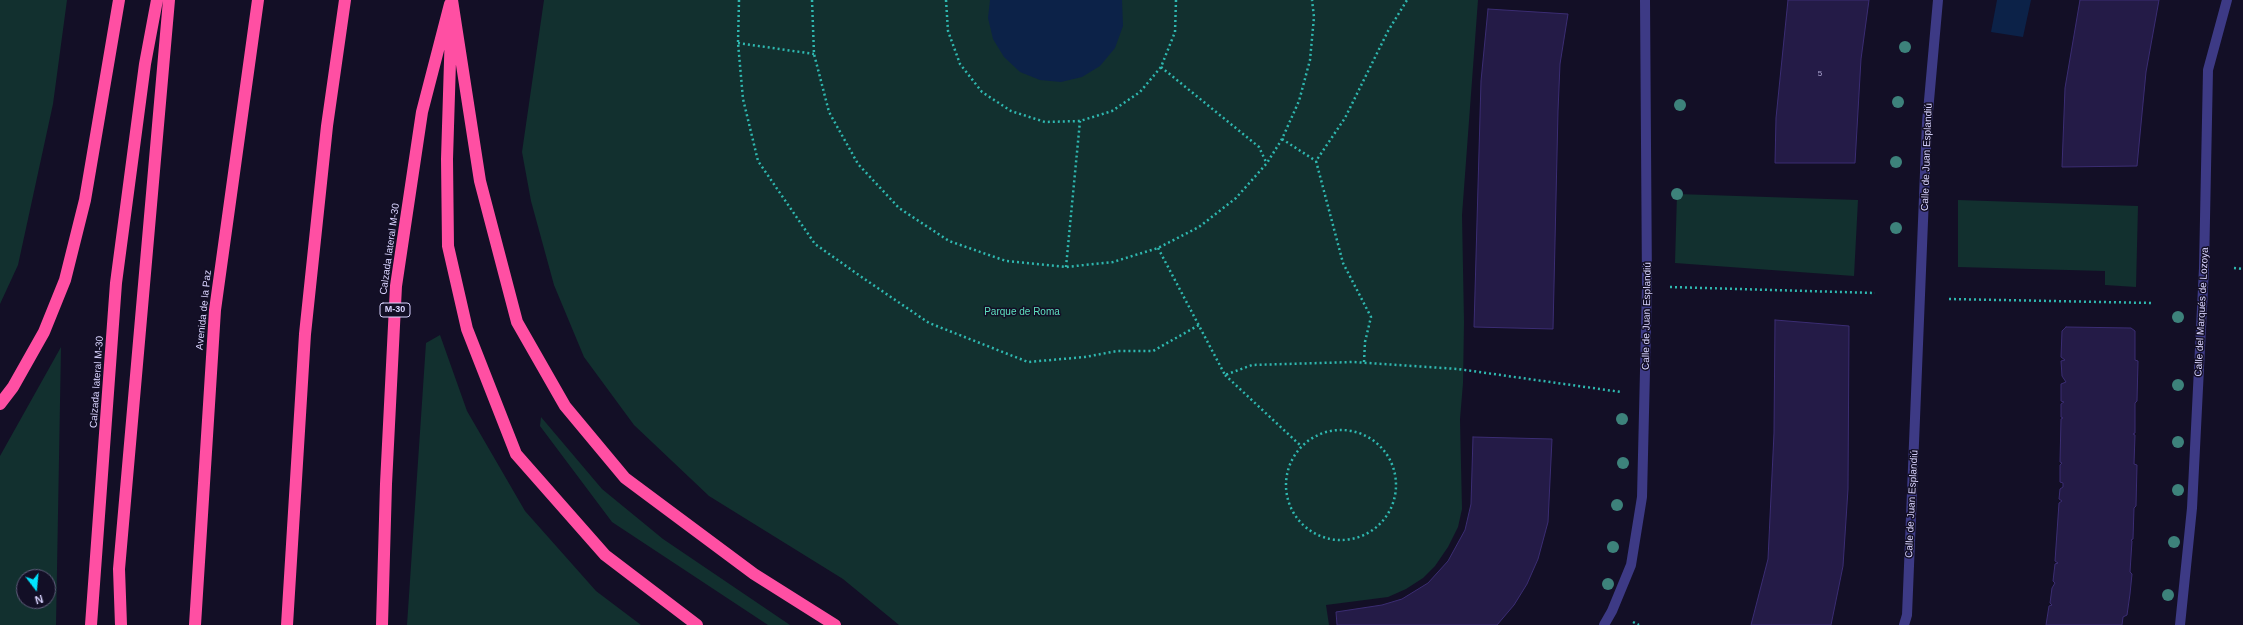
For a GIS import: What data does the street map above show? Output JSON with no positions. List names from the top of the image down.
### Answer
{
  "streets": {
    "highway": ["Calzada lateral M-30", "Avenida de la Paz", "M-30"],
    "street": ["Calle de Juan Esplandiú", "Calle del Marqués de Lozoya"]
  },
  "parks": ["Parque de Roma"],
  "house_numbers": ["5"],
  "north": "bottom"
}
